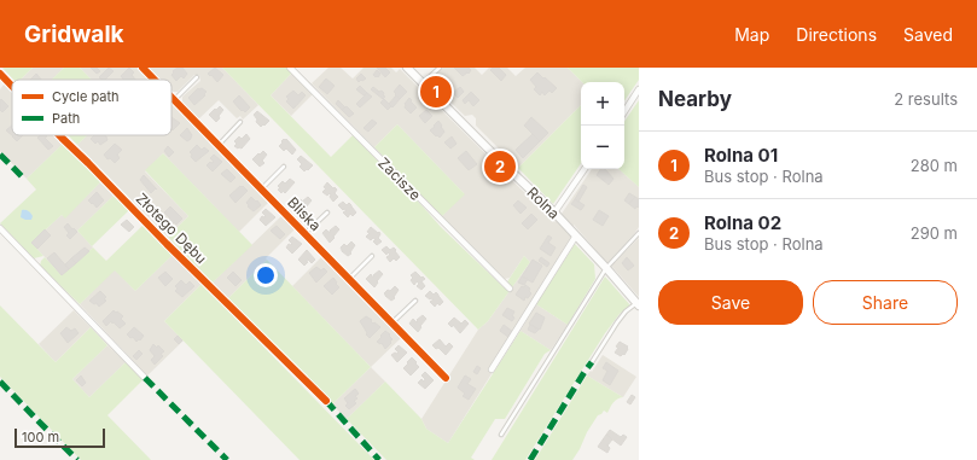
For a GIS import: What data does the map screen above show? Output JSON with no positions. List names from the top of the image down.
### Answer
{
  "streets": {
    "street": [
      "Zacisze",
      "Rolna",
      "Bliska",
      "Złotego Dębu"
    ]
  },
  "legend": ["Cycle path", "Path"],
  "scale_bar": "100 m",
  "page": {
    "header": "Gridwalk",
    "nav": ["Map", "Directions", "Saved"],
    "heading": ["Nearby", "2 results"],
    "pins": ["1", "2"],
    "map_buttons": ["+", "−"],
    "list": [
      {
        "mark": "1",
        "name": "Rolna 01",
        "note": "Bus stop · Rolna",
        "value": "280 m"
      },
      {
        "mark": "2",
        "name": "Rolna 02",
        "note": "Bus stop · Rolna",
        "value": "290 m"
      }
    ],
    "buttons": ["Save", "Share"],
    "scale": "100 m"
  }
}
